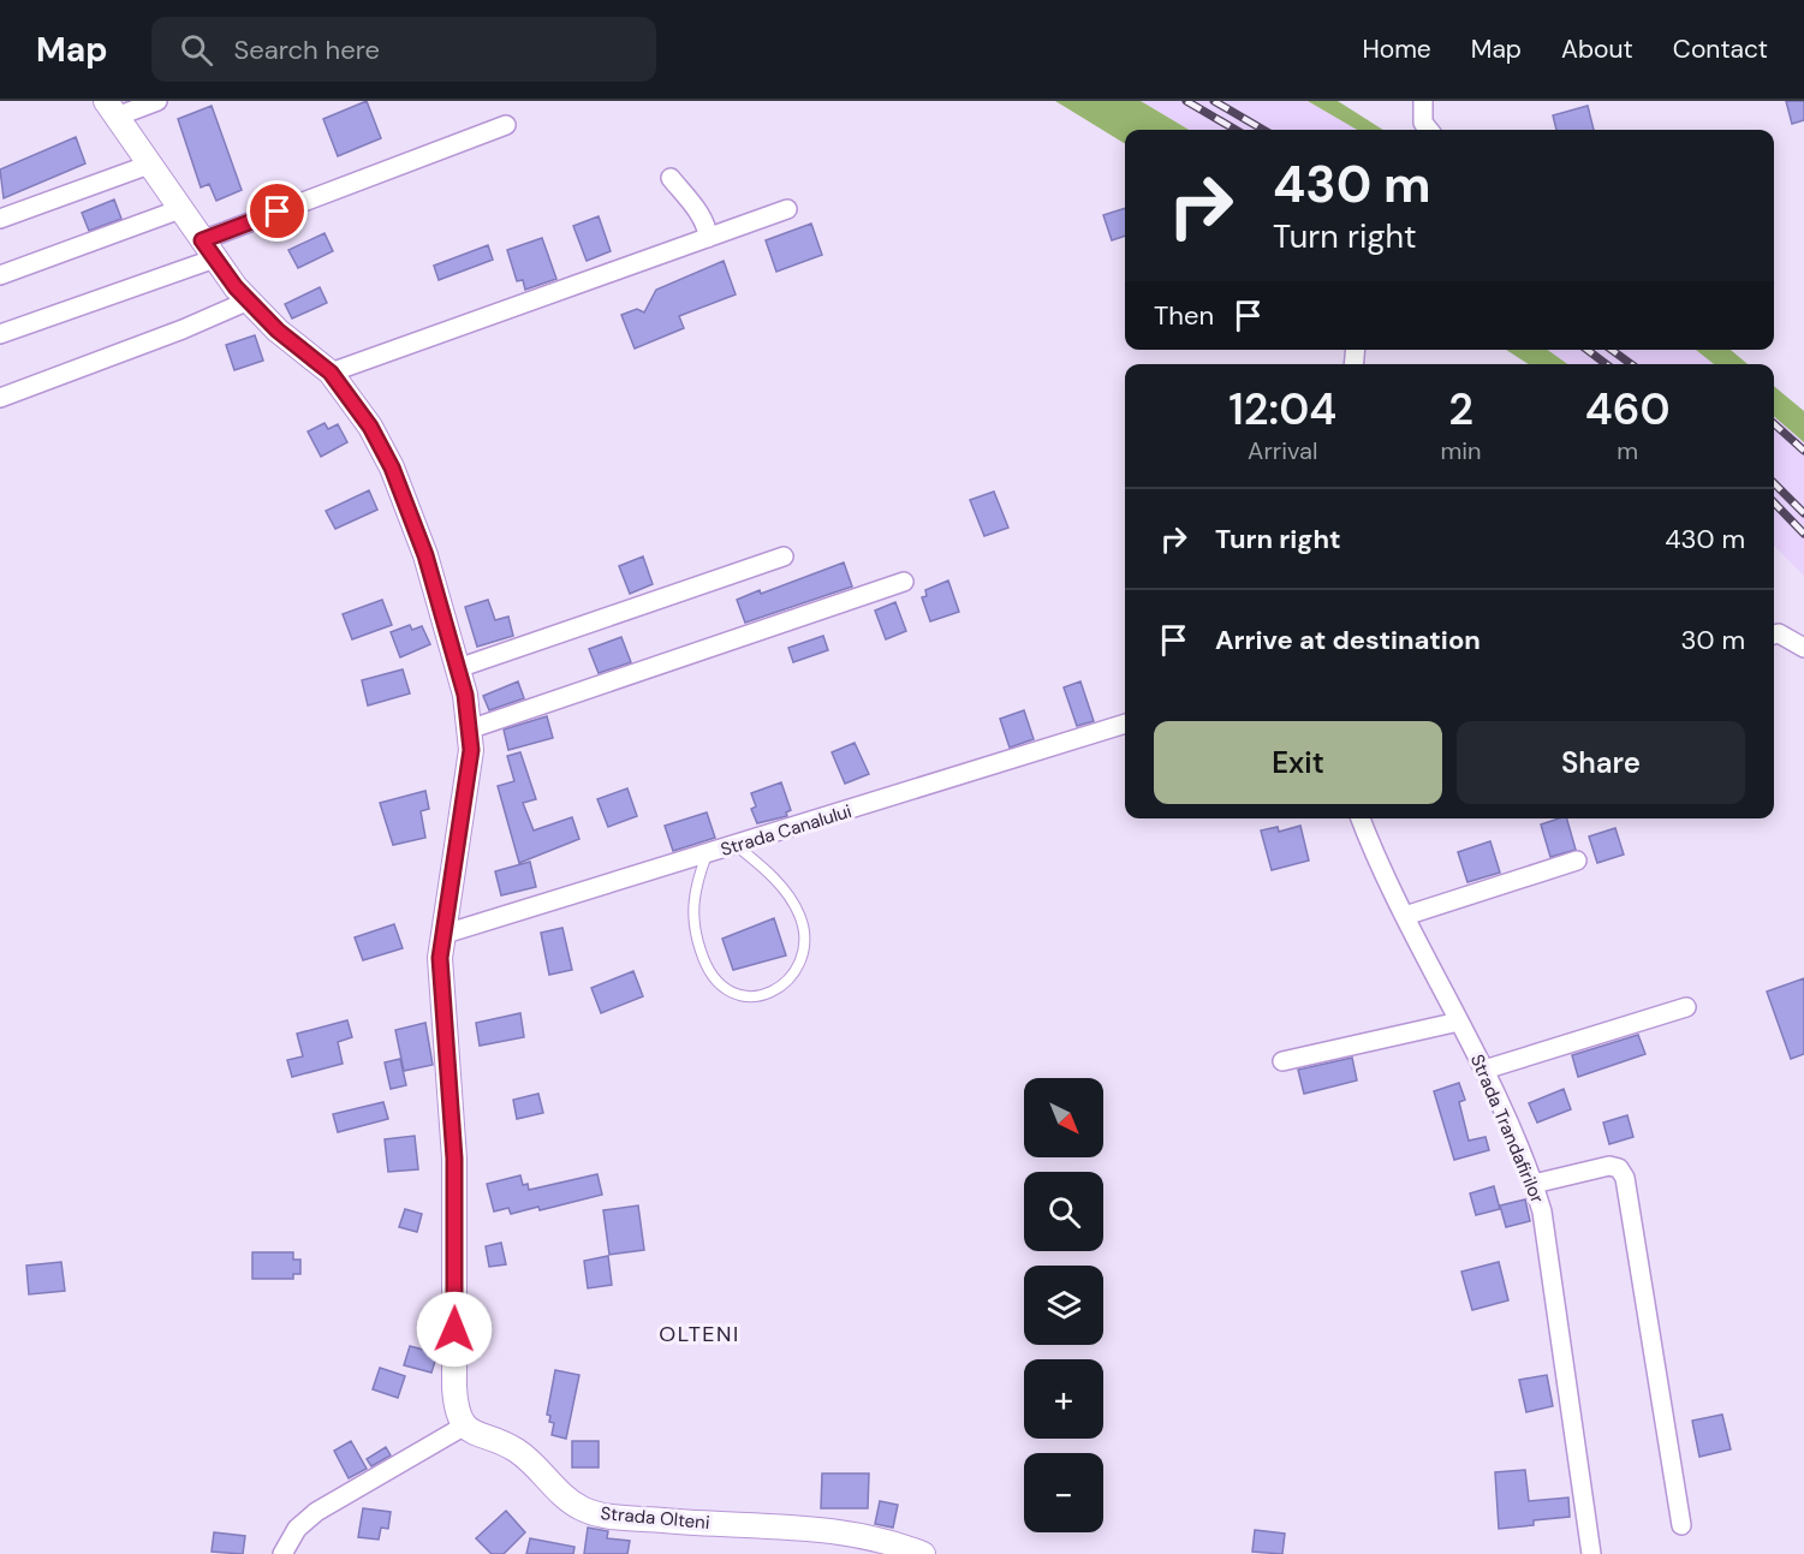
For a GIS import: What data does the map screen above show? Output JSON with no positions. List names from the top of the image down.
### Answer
{
  "streets": {
    "street": ["Strada Canalului", "Strada Trandafirilor", "Strada Olteni"]
  },
  "districts": ["OLTENI"],
  "north": "bottom right",
  "page": {
    "header": "Map",
    "search": "Search here",
    "nav": [
      "Home",
      "Map",
      "About",
      "Contact"
    ],
    "turn": ["430 m", "Turn right"],
    "then": "Then",
    "eta": [
      "12:04",
      "Arrival",
      "2",
      "min",
      "460",
      "m"
    ],
    "list": [
      {
        "name": "Turn right",
        "value": "430 m"
      },
      {
        "name": "Arrive at destination",
        "value": "30 m"
      }
    ],
    "buttons": ["Exit", "Share"],
    "map_buttons": ["+", "−"]
  }
}
